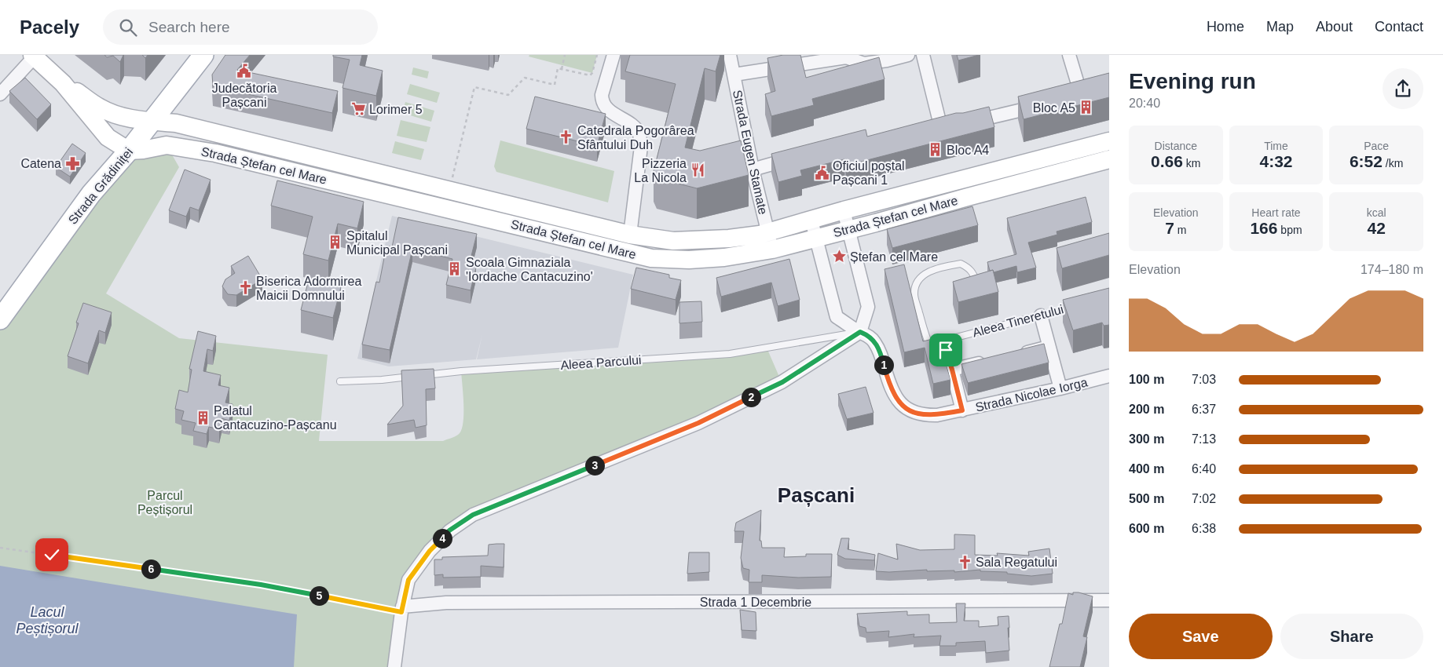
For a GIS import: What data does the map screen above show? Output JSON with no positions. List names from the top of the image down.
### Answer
{
  "streets": {
    "main road": ["Strada Ștefan cel Mare", "Strada Grădiniței"],
    "street": ["Strada Eugen Stamate", "Strada Nicolae Iorga", "Strada 1 Decembrie"],
    "lane": ["Aleea Tineretului", "Aleea Parcului"]
  },
  "crossings": [
    ["Strada Eugen Stamate", "Strada Ștefan cel Mare"],
    ["Strada Ștefan cel Mare", "Strada Grădiniței"],
    ["Strada Ștefan cel Mare", "Strada Nicolae Iorga"],
    ["Aleea Parcului", "Strada Nicolae Iorga"]
  ],
  "districts": ["Pașcani"],
  "water": ["Lacul Peștișorul"],
  "parks": ["Parcul Peștișorul"],
  "places": {
    "public building": ["Judecătoria Pașcani", "Oficiul poștal Pașcani 1"],
    "building": [
      "Bloc A5",
      "Bloc A4",
      "Spitalul Municipal Pașcani",
      "Scoala Gimnaziala 'Iordache Cantacuzino'",
      "Palatul Cantacuzino-Pașcanu"
    ],
    "supermarket": ["Lorimer 5"],
    "church": ["Catedrala Pogorârea Sfântului Duh", "Biserica Adormirea Maicii Domnului", "Sala Regatului"],
    "pharmacy": ["Catena"],
    "restaurant": ["Pizzeria La Nicola"],
    "place": ["Ștefan cel Mare"]
  },
  "page": {
    "header": "Pacely",
    "search": "Search here",
    "nav": [
      "Home",
      "Map",
      "About",
      "Contact"
    ],
    "heading": ["Evening run", "20:40"],
    "stats": [
      ["Distance", "0.66 km"],
      ["Time", "4:32"],
      ["Pace", "6:52 /km"],
      ["Elevation", "7 m"],
      ["Heart rate", "166 bpm"],
      ["kcal", "42"]
    ],
    "chart": ["Elevation", "174–180 m"],
    "pins": [
      "1",
      "2",
      "3",
      "4",
      "6",
      "5"
    ],
    "list": [
      {
        "name": "100 m",
        "note": "7:03"
      },
      {
        "name": "200 m",
        "note": "6:37"
      },
      {
        "name": "300 m",
        "note": "7:13"
      },
      {
        "name": "400 m",
        "note": "6:40"
      },
      {
        "name": "500 m",
        "note": "7:02"
      },
      {
        "name": "600 m",
        "note": "6:38"
      }
    ],
    "buttons": ["Save", "Share"]
  }
}
